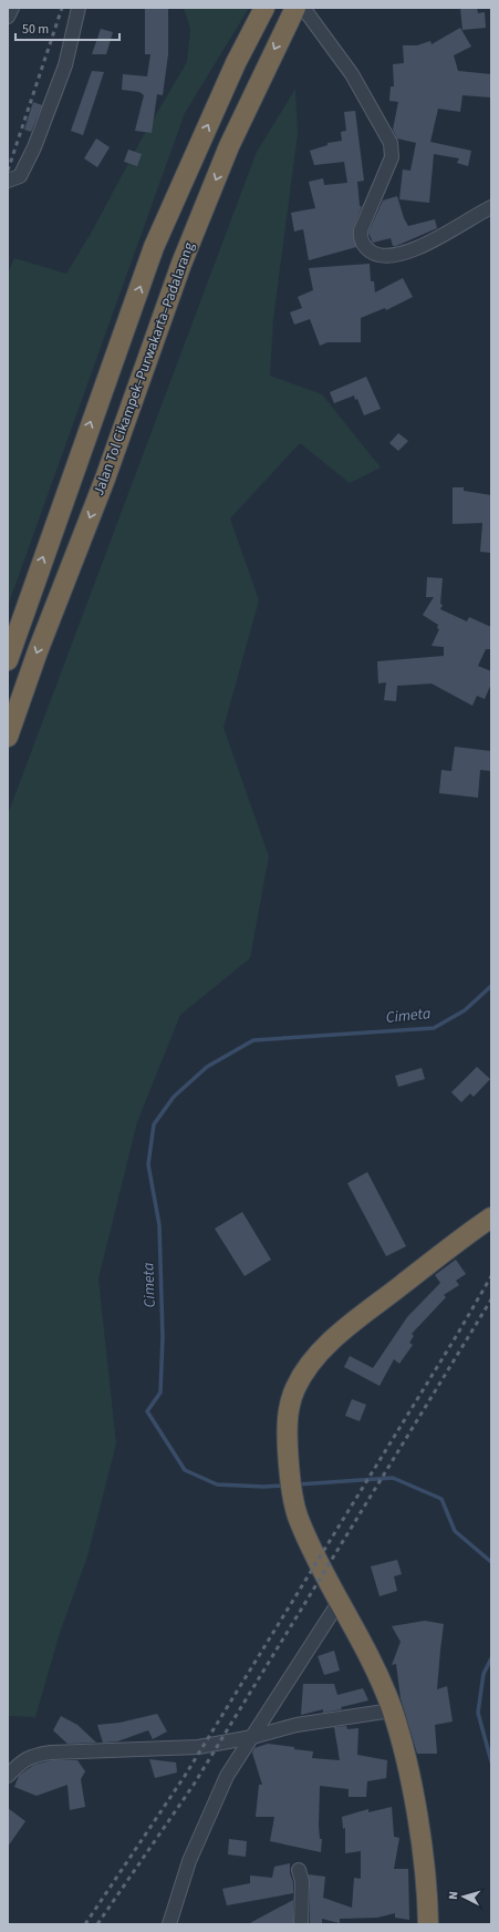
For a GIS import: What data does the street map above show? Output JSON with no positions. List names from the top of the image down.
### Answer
{
  "streets": {
    "highway": ["Jalan Tol Cikampek–Purwakarta–Padalarang"]
  },
  "water": ["Cimeta"],
  "scale_bar": "50 m",
  "north": "left"
}
